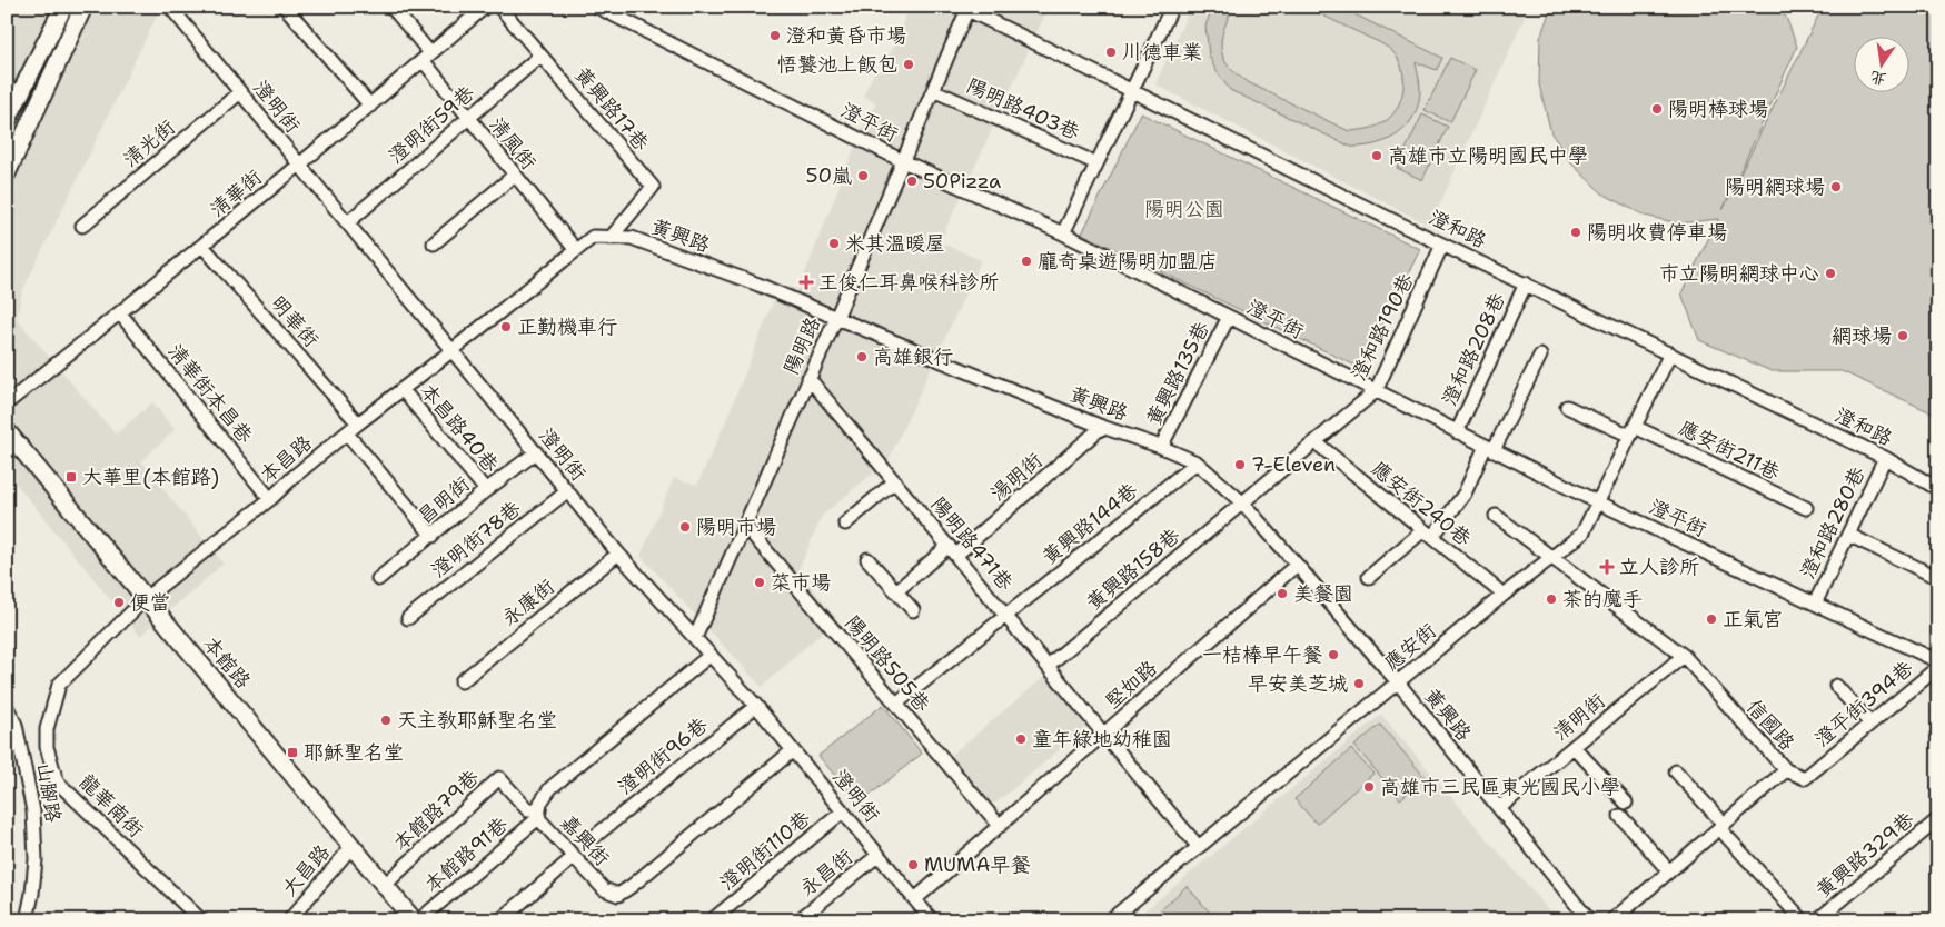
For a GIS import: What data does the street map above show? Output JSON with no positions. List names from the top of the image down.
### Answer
{
  "streets": {
    "street": [
      "澄明街",
      "黃興路17巷",
      "陽明路403巷",
      "澄平街",
      "澄明街59巷",
      "清光街",
      "清風街",
      "清華街",
      "澄和路",
      "黃興路",
      "明華街",
      "澄和路190巷",
      "陽明路",
      "澄和路208巷",
      "黃興路135巷",
      "清華街本昌巷",
      "本昌路40巷",
      "應安街211巷",
      "本昌路",
      "湯明街",
      "昌明街",
      "應安街240巷",
      "澄和路280巷",
      "黃興路144巷",
      "澄明街78巷",
      "陽明路471巷",
      "黃興路158巷",
      "永康街",
      "應安街",
      "本館路",
      "陽明路505巷",
      "堅如路",
      "澄平街394巷",
      "清明街",
      "信國路",
      "澄明街96巷",
      "山腳路",
      "龍華南街",
      "本館路79巷",
      "嘉興街",
      "澄明街110巷",
      "本館路91巷",
      "黃興路329巷",
      "大昌路",
      "永昌街"
    ]
  },
  "crossings": [
    ["澄明街", "澄明街59巷"],
    ["澄明街", "清光街"],
    ["澄明街", "清華街"],
    ["澄明街", "黃興路"],
    ["澄明街", "陽明路"],
    ["澄明街", "本昌路"],
    ["澄明街", "昌明街"],
    ["澄明街", "澄明街78巷"],
    ["澄明街", "永康街"],
    ["澄明街", "堅如路"],
    ["澄明街", "澄明街96巷"],
    ["澄明街", "嘉興街"],
    ["澄明街", "澄明街110巷"],
    ["澄明街", "永昌街"],
    ["黃興路17巷", "澄明街59巷"],
    ["黃興路17巷", "黃興路"],
    ["陽明路403巷", "陽明路"],
    ["澄平街", "澄和路190巷"],
    ["澄平街", "陽明路"],
    ["澄平街", "澄和路208巷"],
    ["澄平街", "黃興路135巷"],
    ["澄平街", "澄和路280巷"],
    ["澄平街", "應安街"],
    ["澄明街59巷", "清風街"],
    ["清風街", "清華街"],
    ["清風街", "黃興路"],
    ["清華街", "明華街"],
    ["清華街", "清華街本昌巷"],
    ["澄和路", "澄和路190巷"],
    ["澄和路", "陽明路"],
    ["澄和路", "澄和路208巷"],
    ["澄和路", "澄和路280巷"],
    ["澄和路", "應安街"],
    ["黃興路", "澄和路190巷"],
    ["黃興路", "陽明路"],
    ["黃興路", "黃興路135巷"],
    ["黃興路", "本昌路"],
    ["黃興路", "湯明街"],
    ["黃興路", "黃興路144巷"],
    ["黃興路", "黃興路158巷"],
    ["黃興路", "應安街"],
    ["黃興路", "堅如路"],
    ["黃興路", "清明街"],
    ["明華街", "本昌路"],
    ["澄和路190巷", "應安街240巷"],
    ["澄和路190巷", "黃興路158巷"],
    ["陽明路", "陽明路471巷"],
    ["陽明路", "陽明路505巷"],
    ["清華街本昌巷", "本昌路"],
    ["本昌路40巷", "本昌路"],
    ["本昌路40巷", "昌明街"],
    ["應安街211巷", "應安街"],
    ["本昌路", "本館路"],
    ["本昌路", "龍華南街"],
    ["湯明街", "陽明路471巷"],
    ["應安街240巷", "應安街"],
    ["黃興路144巷", "陽明路471巷"],
    ["黃興路144巷", "陽明路505巷"],
    ["陽明路471巷", "黃興路158巷"],
    ["陽明路471巷", "應安街"],
    ["陽明路471巷", "堅如路"],
    ["應安街", "信國路"],
    ["本館路", "龍華南街"],
    ["本館路", "本館路79巷"],
    ["本館路", "大昌路"],
    ["陽明路505巷", "堅如路"],
    ["澄平街394巷", "信國路"],
    ["清明街", "信國路"],
    ["本館路79巷", "嘉興街"],
    ["本館路79巷", "本館路91巷"],
    ["嘉興街", "本館路91巷"]
  ],
  "parks": ["陽明公園"],
  "places": {
    "other": [
      "澄和黃昏市場",
      "川德車業",
      "悟饕池上飯包",
      "陽明棒球場",
      "高雄市立陽明國民中學",
      "50嵐",
      "50Pizza",
      "陽明網球場",
      "陽明收費停車場",
      "米其溫暖屋",
      "龐奇桌遊陽明加盟店",
      "市立陽明網球中心",
      "正勤機車行",
      "網球場",
      "高雄銀行",
      "7-Eleven",
      "陽明市場",
      "菜市場",
      "美餐園",
      "茶的魔手",
      "便當",
      "正氣宮",
      "一桔棒早午餐",
      "早安美芝城",
      "天主教耶穌聖名堂",
      "童年綠地幼稚園",
      "高雄市三民區東光國民小學",
      "MUMA早餐"
    ],
    "health": ["王俊仁耳鼻喉科診所", "立人診所"],
    "transit": ["大華里(本館路)", "耶穌聖名堂"]
  },
  "north": "bottom"
}
